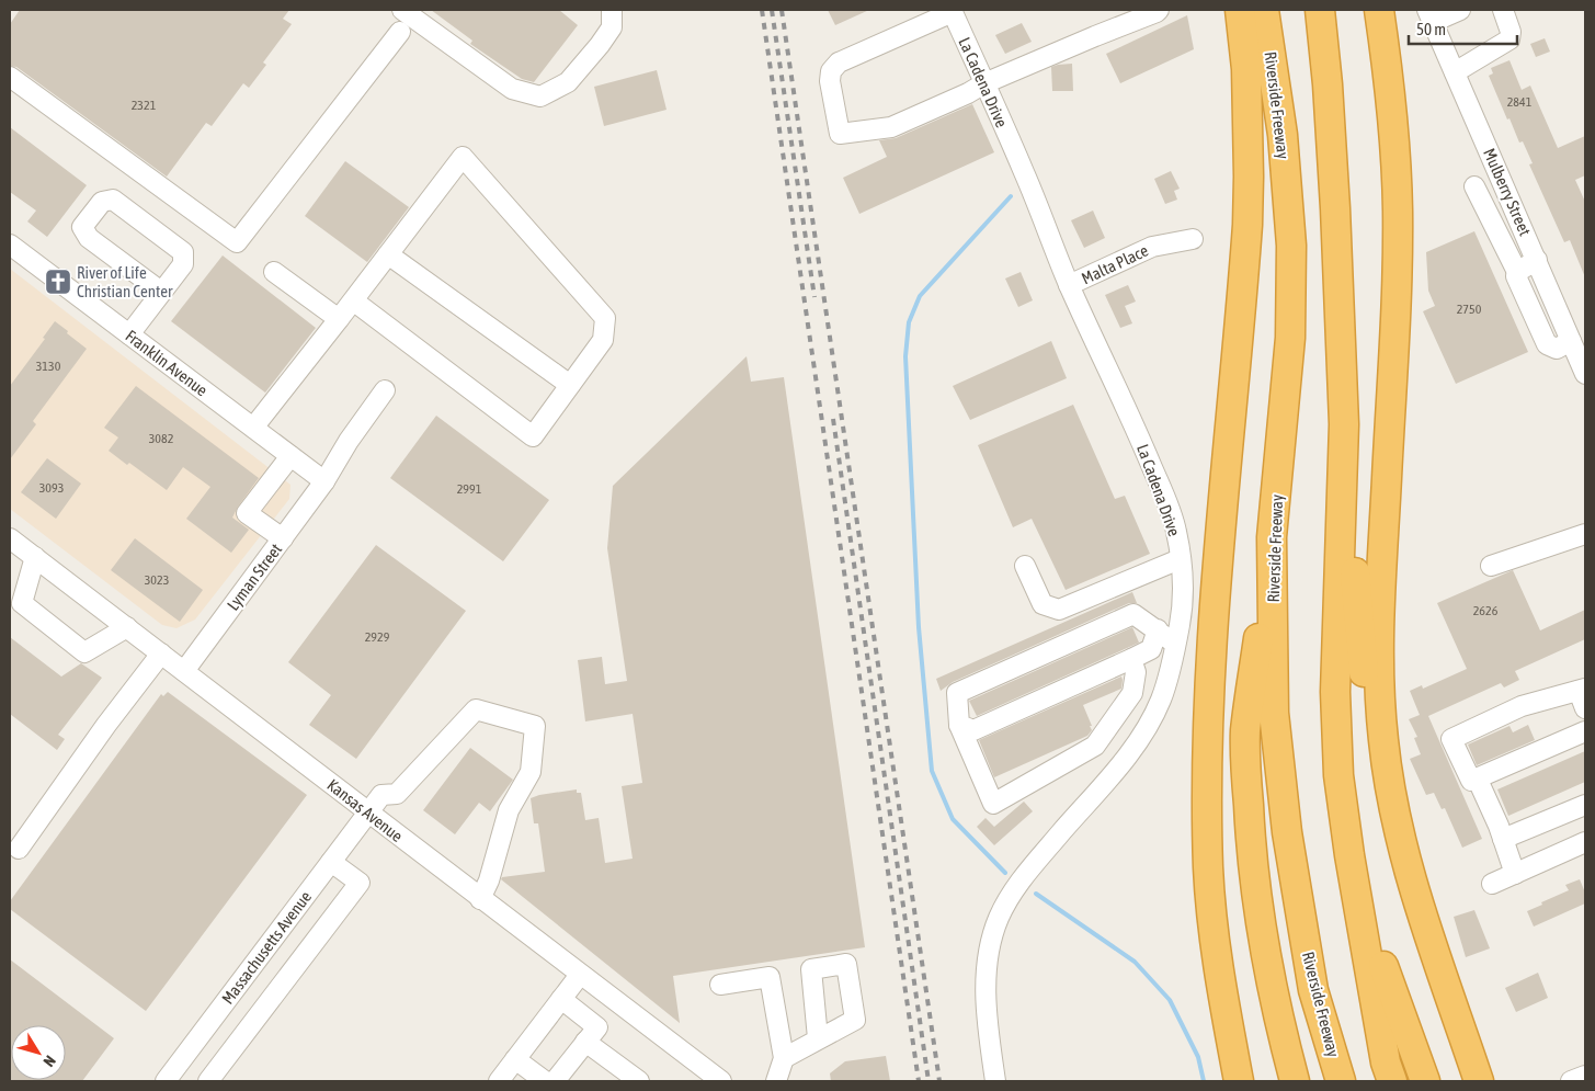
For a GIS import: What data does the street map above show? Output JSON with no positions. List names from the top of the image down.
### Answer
{
  "streets": {
    "highway": ["Riverside Freeway"],
    "street": [
      "La Cadena Drive",
      "Mulberry Street",
      "Malta Place",
      "Franklin Avenue",
      "Lyman Street",
      "Kansas Avenue",
      "Massachusetts Avenue"
    ]
  },
  "crossings": [
    ["La Cadena Drive", "Malta Place"],
    ["Franklin Avenue", "Lyman Street"],
    ["Lyman Street", "Kansas Avenue"],
    ["Kansas Avenue", "Massachusetts Avenue"]
  ],
  "places": {
    "church": ["River of Life Christian Center"]
  },
  "house_numbers": [
    "2841",
    "2321",
    "2750",
    "3130",
    "3082",
    "3093",
    "2991",
    "3023",
    "2626",
    "2929"
  ],
  "scale_bar": "50 m",
  "north": "bottom right"
}
